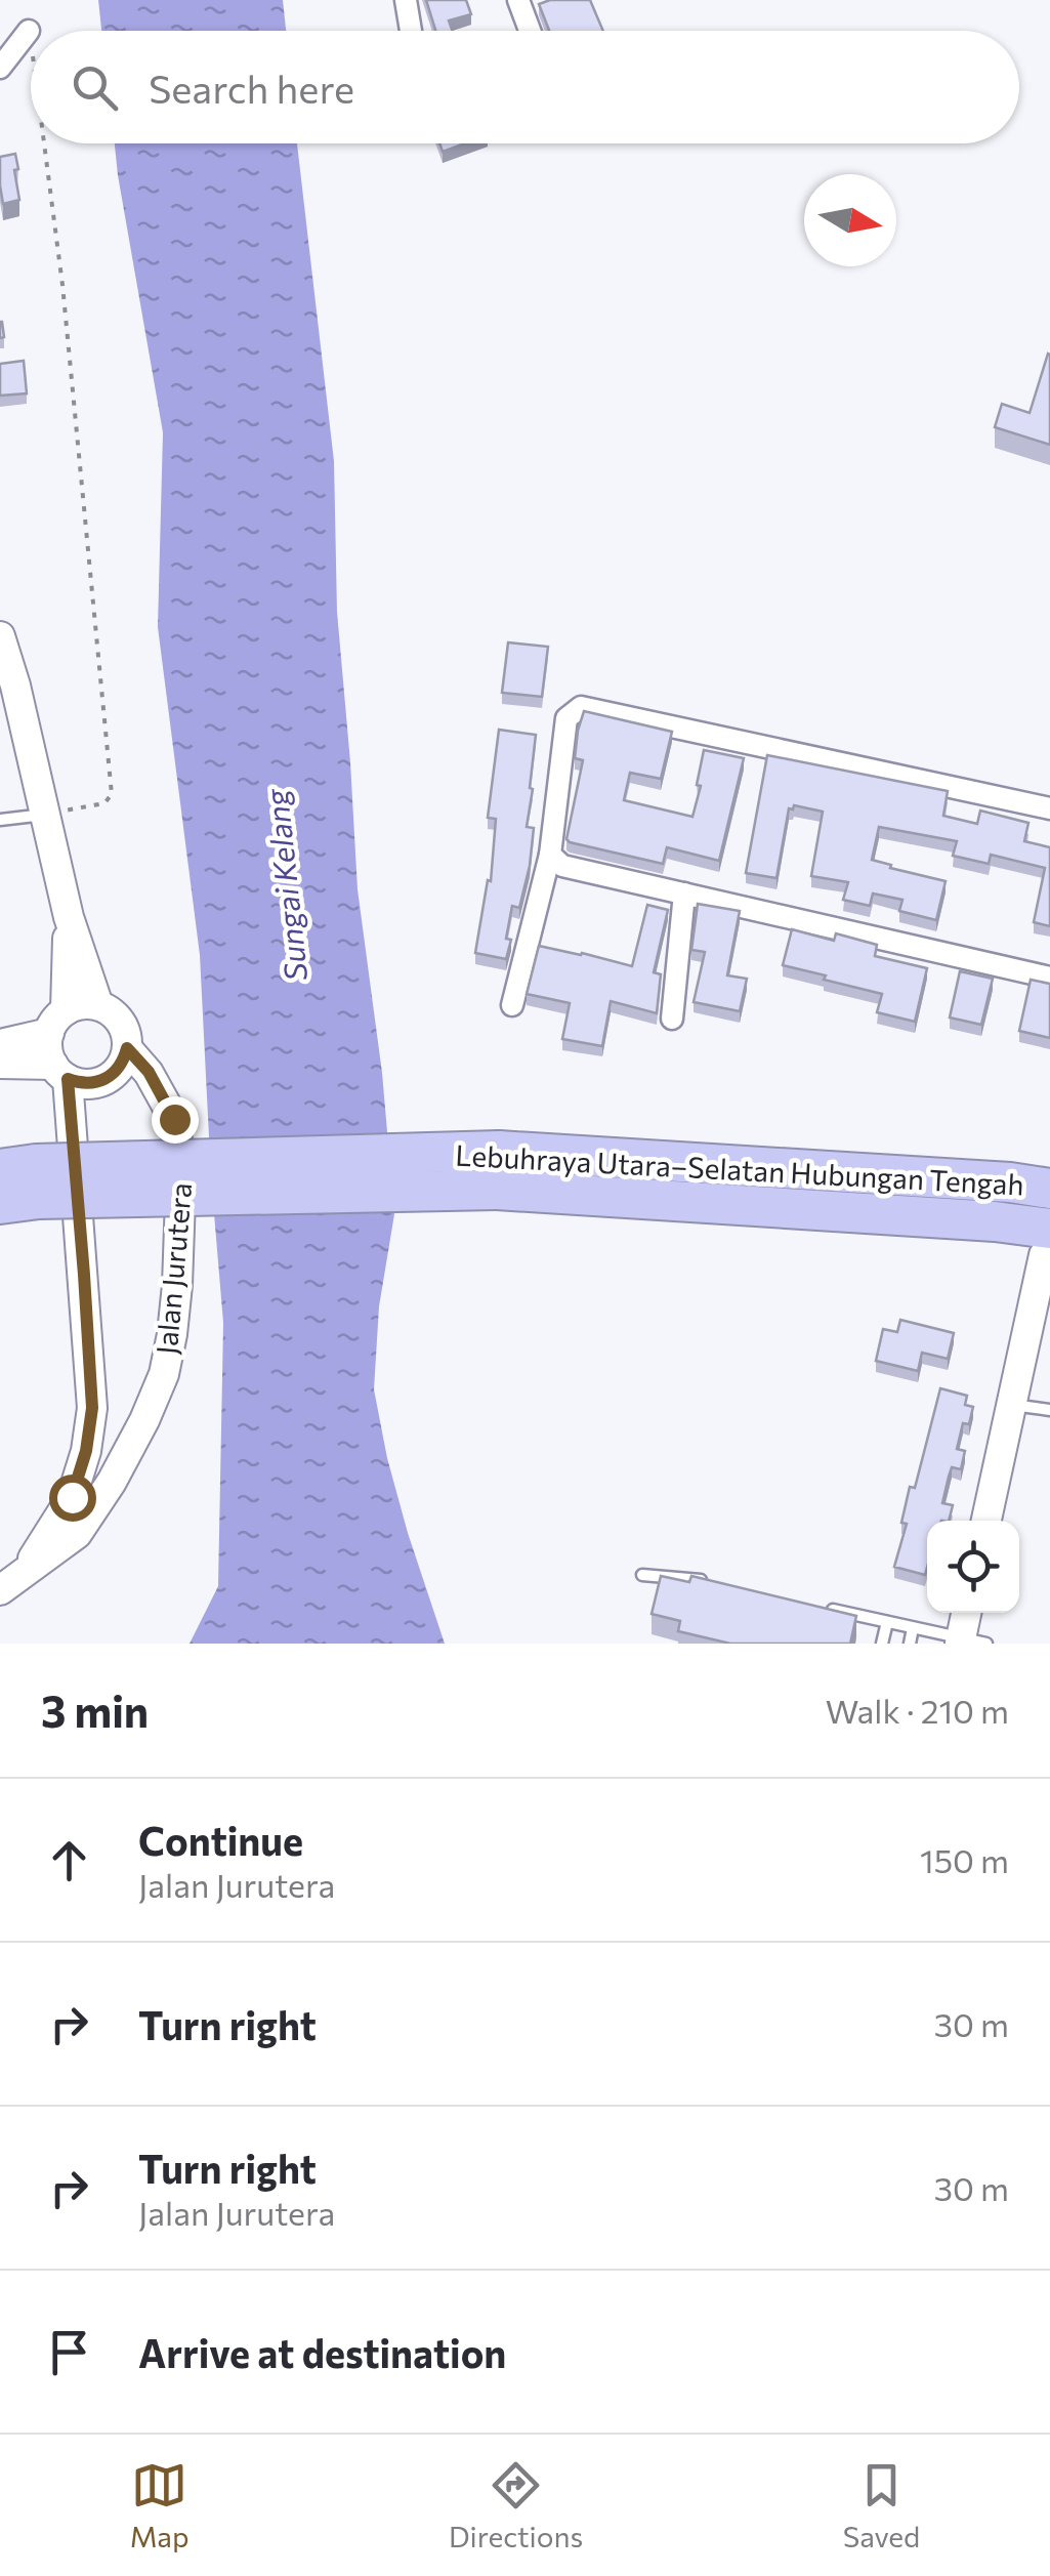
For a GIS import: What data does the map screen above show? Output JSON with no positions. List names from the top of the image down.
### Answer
{
  "streets": {
    "highway": ["Lebuhraya Utara–Selatan Hubungan Tengah"],
    "street": ["Jalan Jurutera"]
  },
  "water": ["Sungai Kelang"],
  "north": "right",
  "page": {
    "search": "Search here",
    "heading": ["3 min", "Walk · 210 m"],
    "list": [
      ["Continue", "Jalan Jurutera", "150 m"],
      ["Turn right", "30 m"],
      ["Turn right", "Jalan Jurutera", "30 m"],
      "Arrive at destination"
    ],
    "nav": ["Map", "Directions", "Saved"]
  }
}
